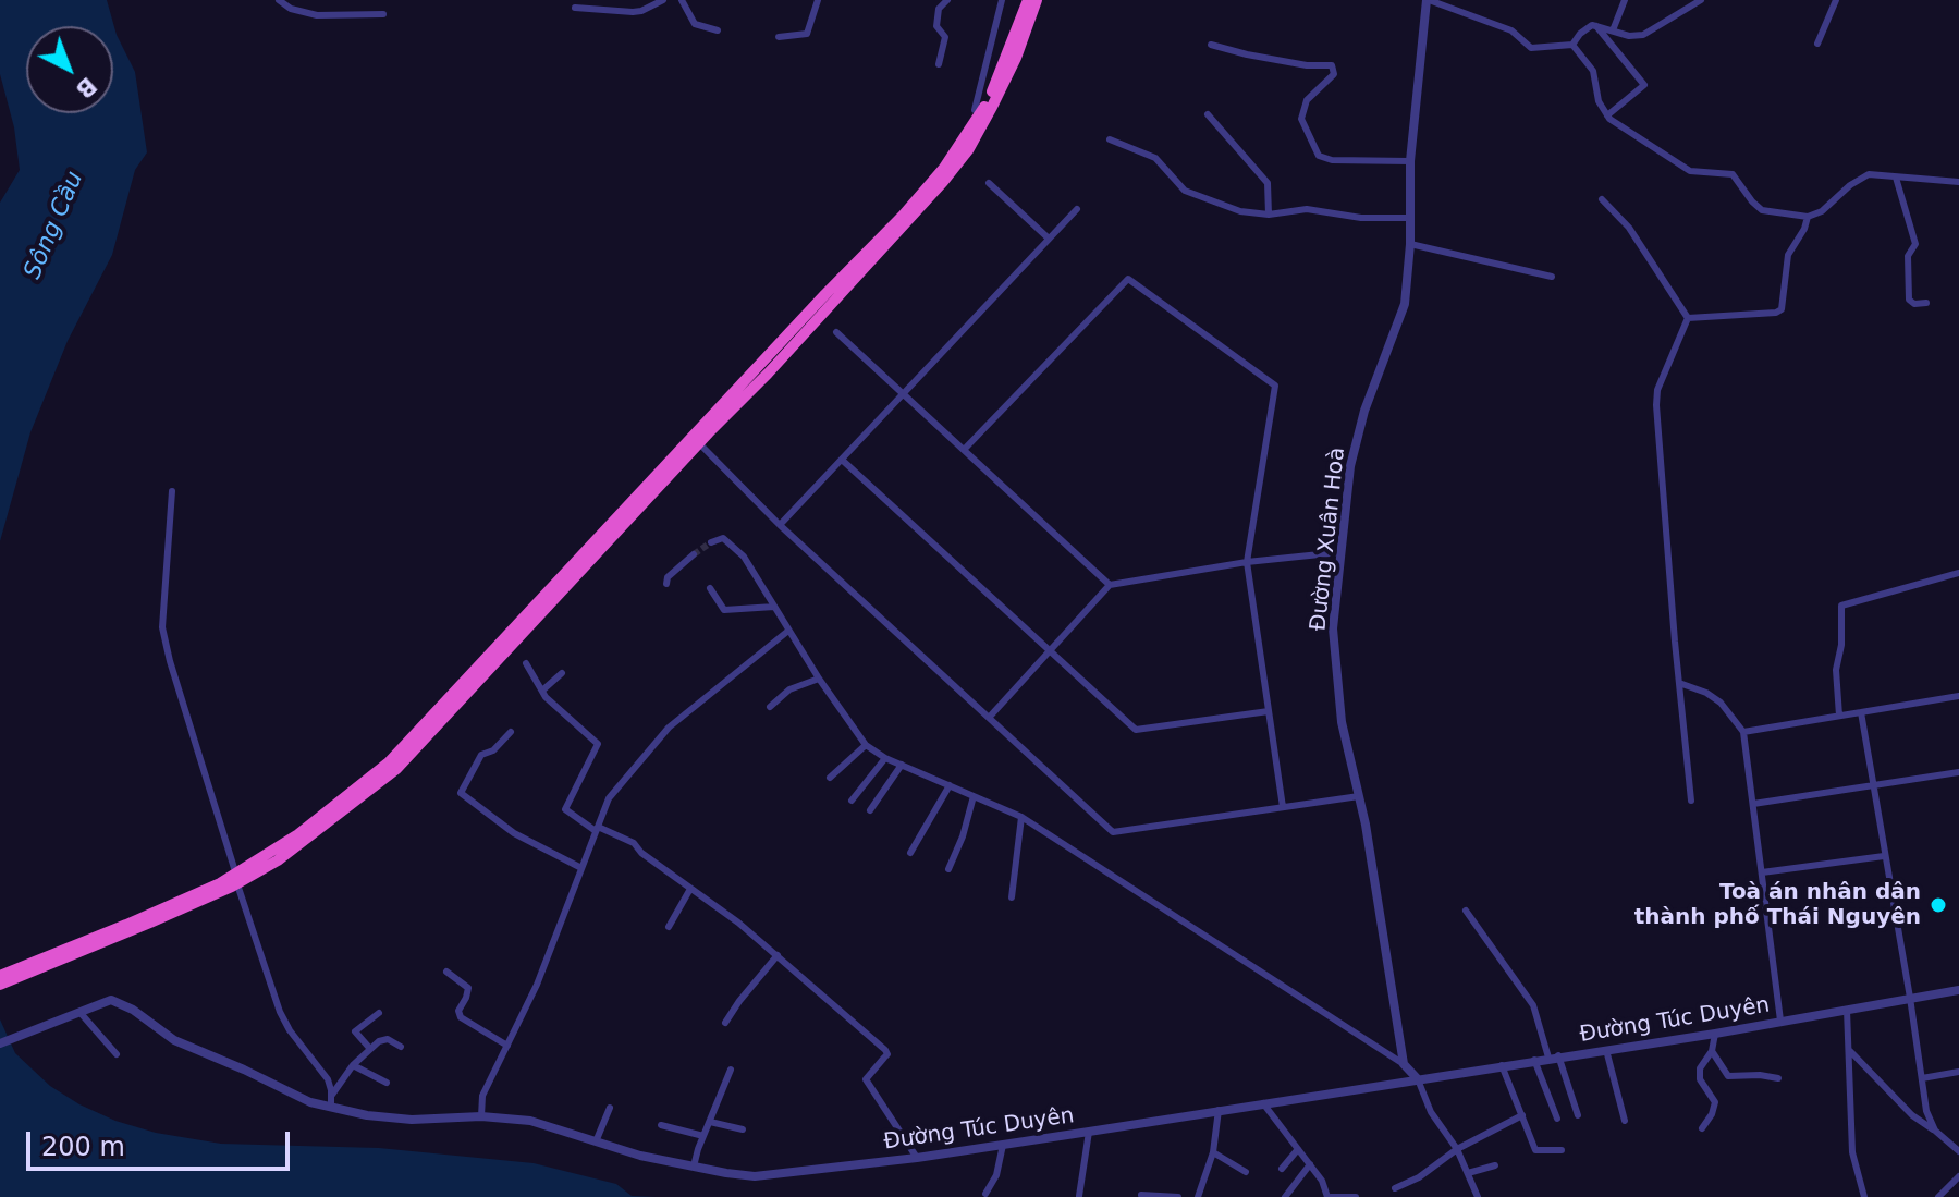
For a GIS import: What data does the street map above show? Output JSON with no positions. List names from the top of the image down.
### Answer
{
  "streets": {
    "street": ["Đường Xuân Hoà", "Đường Túc Duyên"]
  },
  "water": ["Sông Cầu"],
  "places": ["Toà án nhân dân thành phố Thái Nguyên"],
  "scale_bar": "200 m",
  "north": "bottom right"
}
